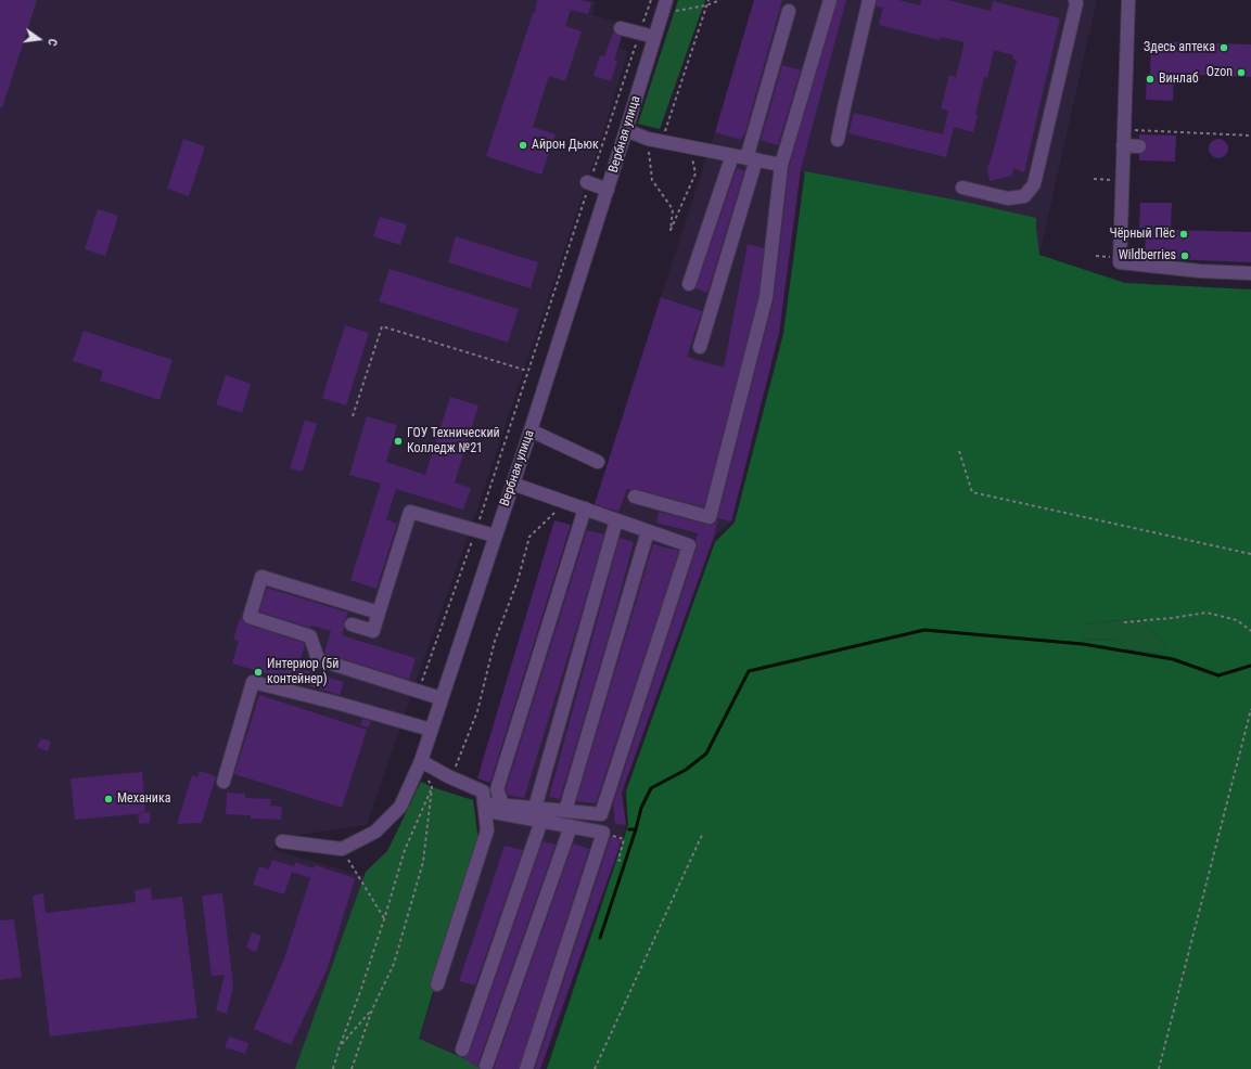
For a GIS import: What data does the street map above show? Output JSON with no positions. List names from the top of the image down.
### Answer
{
  "streets": {
    "street": ["Вербная улица"]
  },
  "places": [
    "Здесь аптека",
    "Ozon",
    "Винлаб",
    "Айрон Дьюк",
    "Чёрный Пёс",
    "Wildberries",
    "ГОУ Технический Колледж №21",
    "Интериор (5й контейнер)",
    "Механика"
  ],
  "north": "right"
}
